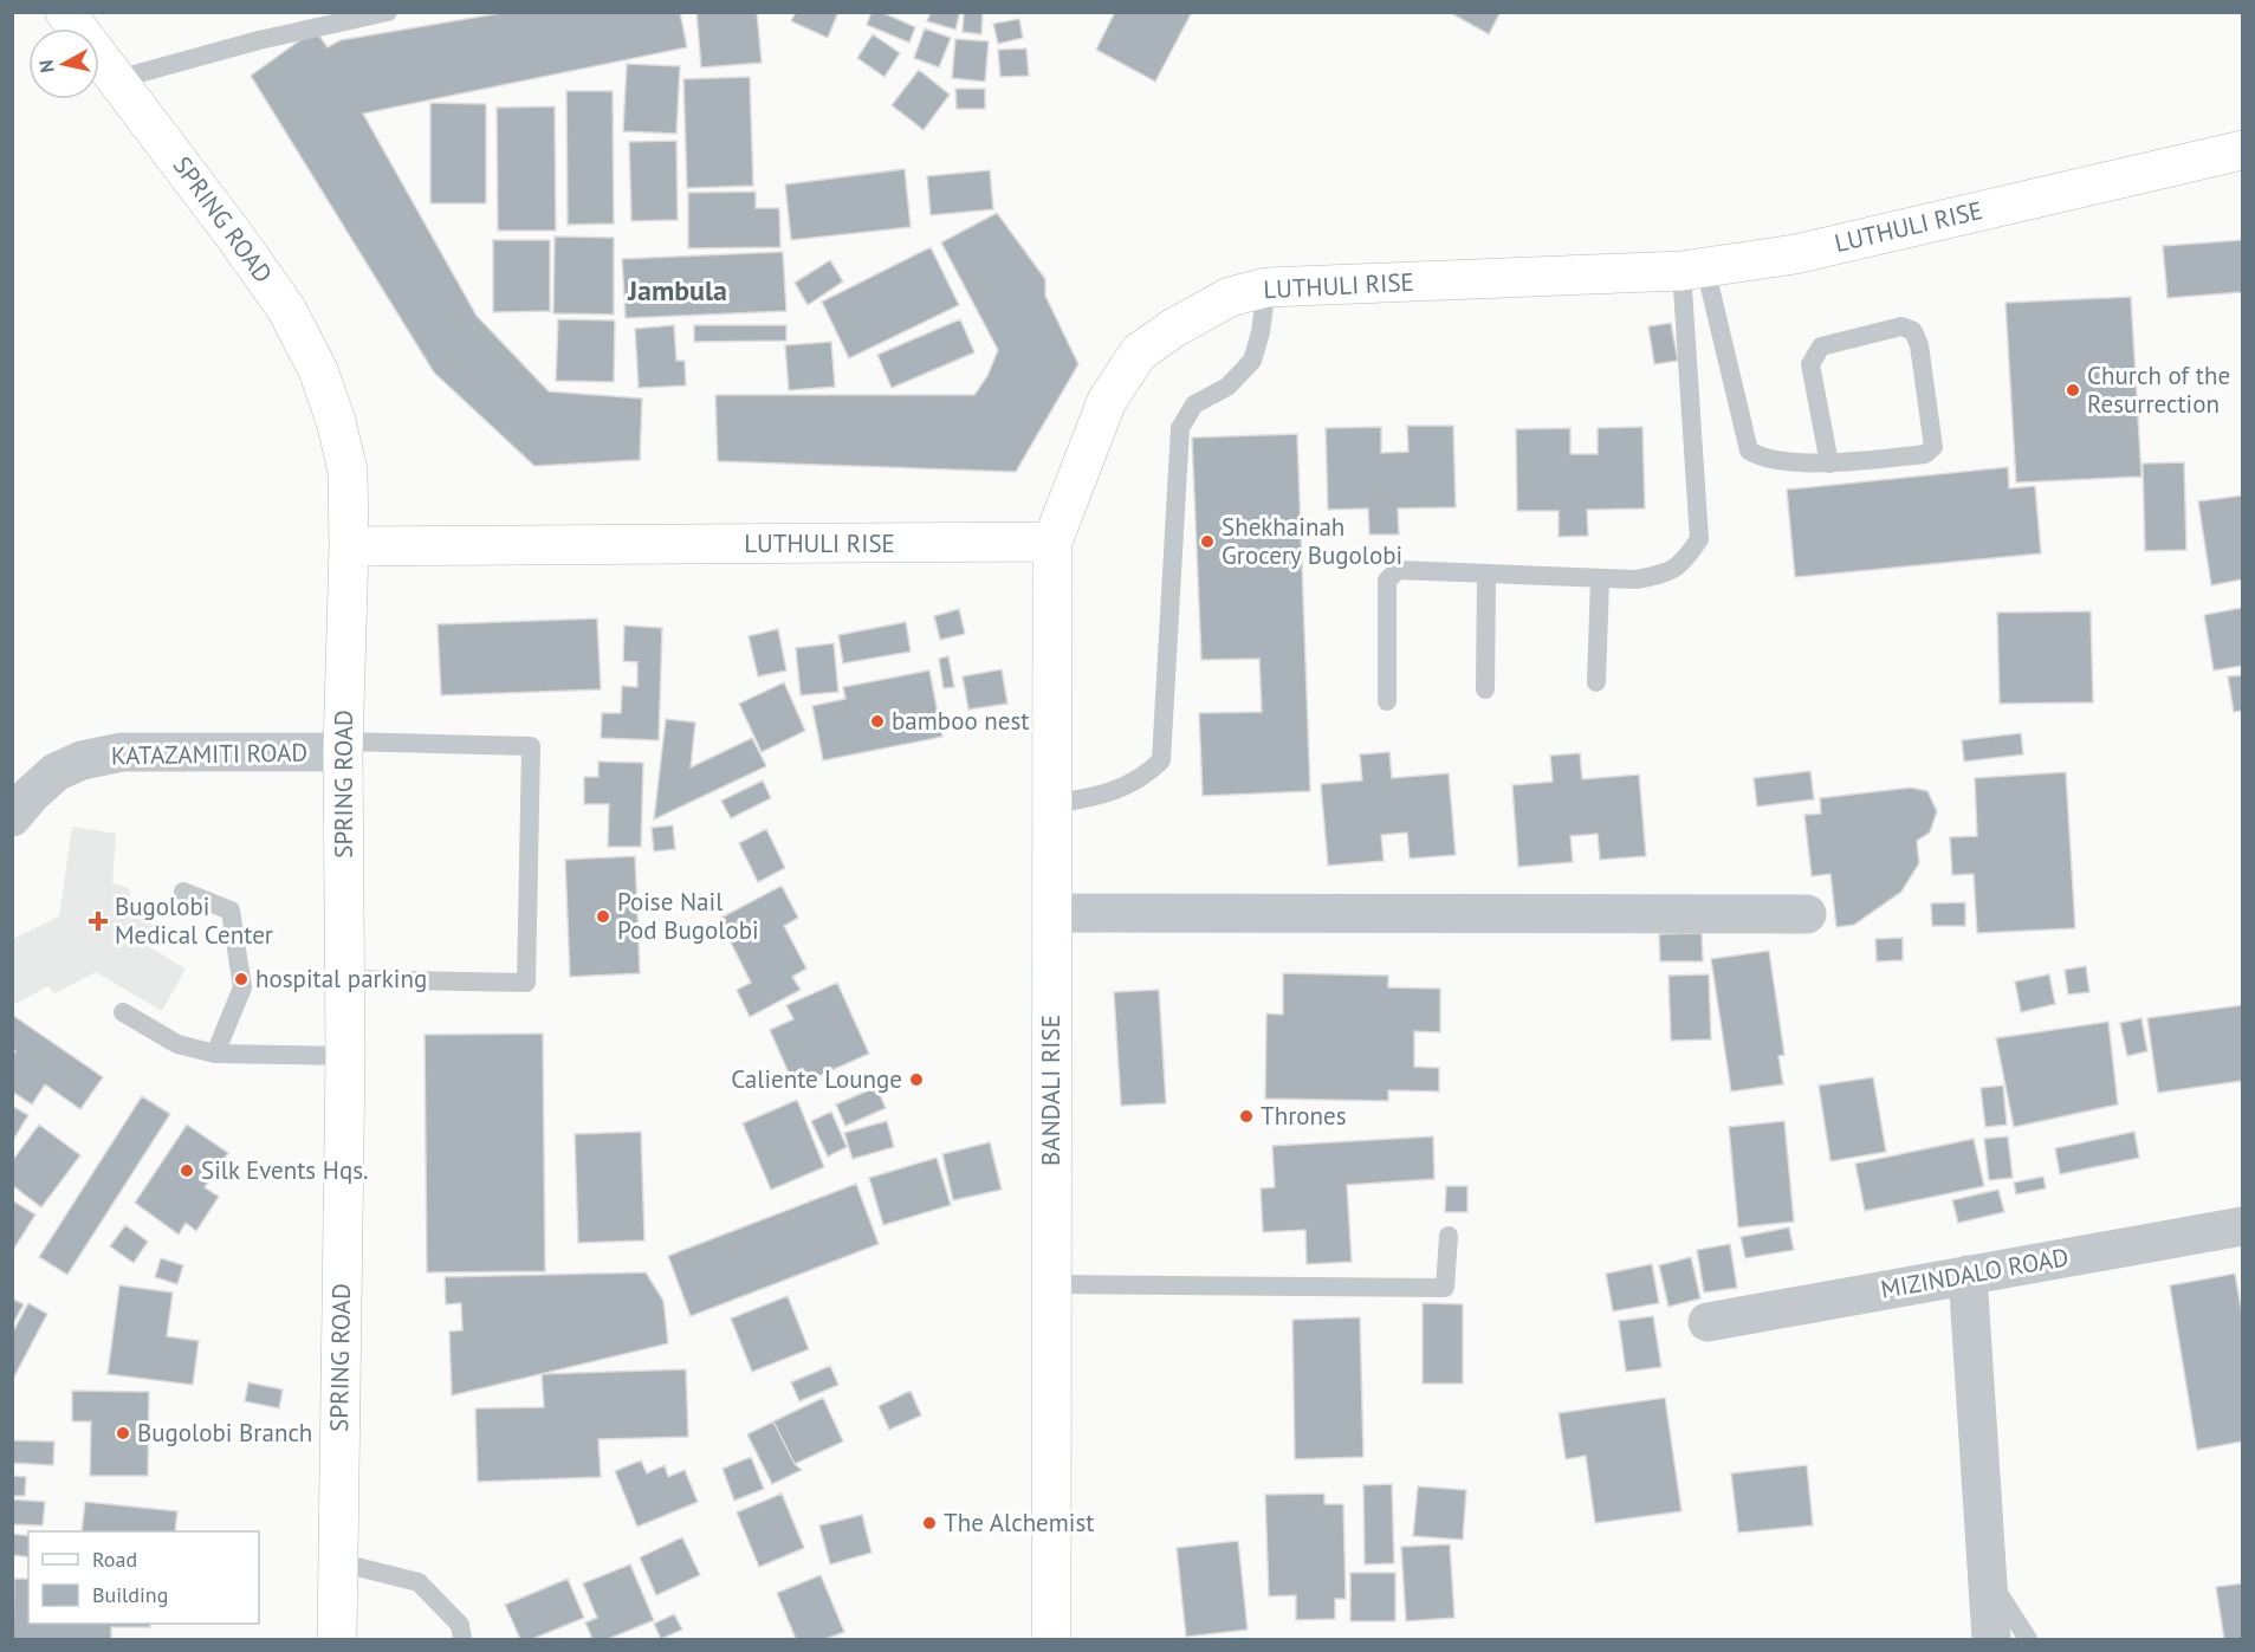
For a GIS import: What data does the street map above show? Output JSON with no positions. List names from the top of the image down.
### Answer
{
  "streets": {
    "street": [
      "SPRING ROAD",
      "LUTHULI RISE",
      "KATAZAMITI ROAD",
      "BANDALI RISE",
      "MIZINDALO ROAD"
    ]
  },
  "crossings": [
    ["SPRING ROAD", "LUTHULI RISE"],
    ["SPRING ROAD", "KATAZAMITI ROAD"],
    ["LUTHULI RISE", "BANDALI RISE"]
  ],
  "districts": ["Jambula"],
  "places": {
    "other": [
      "Church of the Resurrection",
      "Shekhainah Grocery Bugolobi",
      "bamboo nest",
      "Poise Nail Pod Bugolobi",
      "hospital parking",
      "Caliente Lounge",
      "Thrones",
      "Silk Events Hqs.",
      "Bugolobi Branch",
      "The Alchemist"
    ],
    "health": ["Bugolobi Medical Center"]
  },
  "legend": ["Road", "Building"],
  "north": "left"
}
